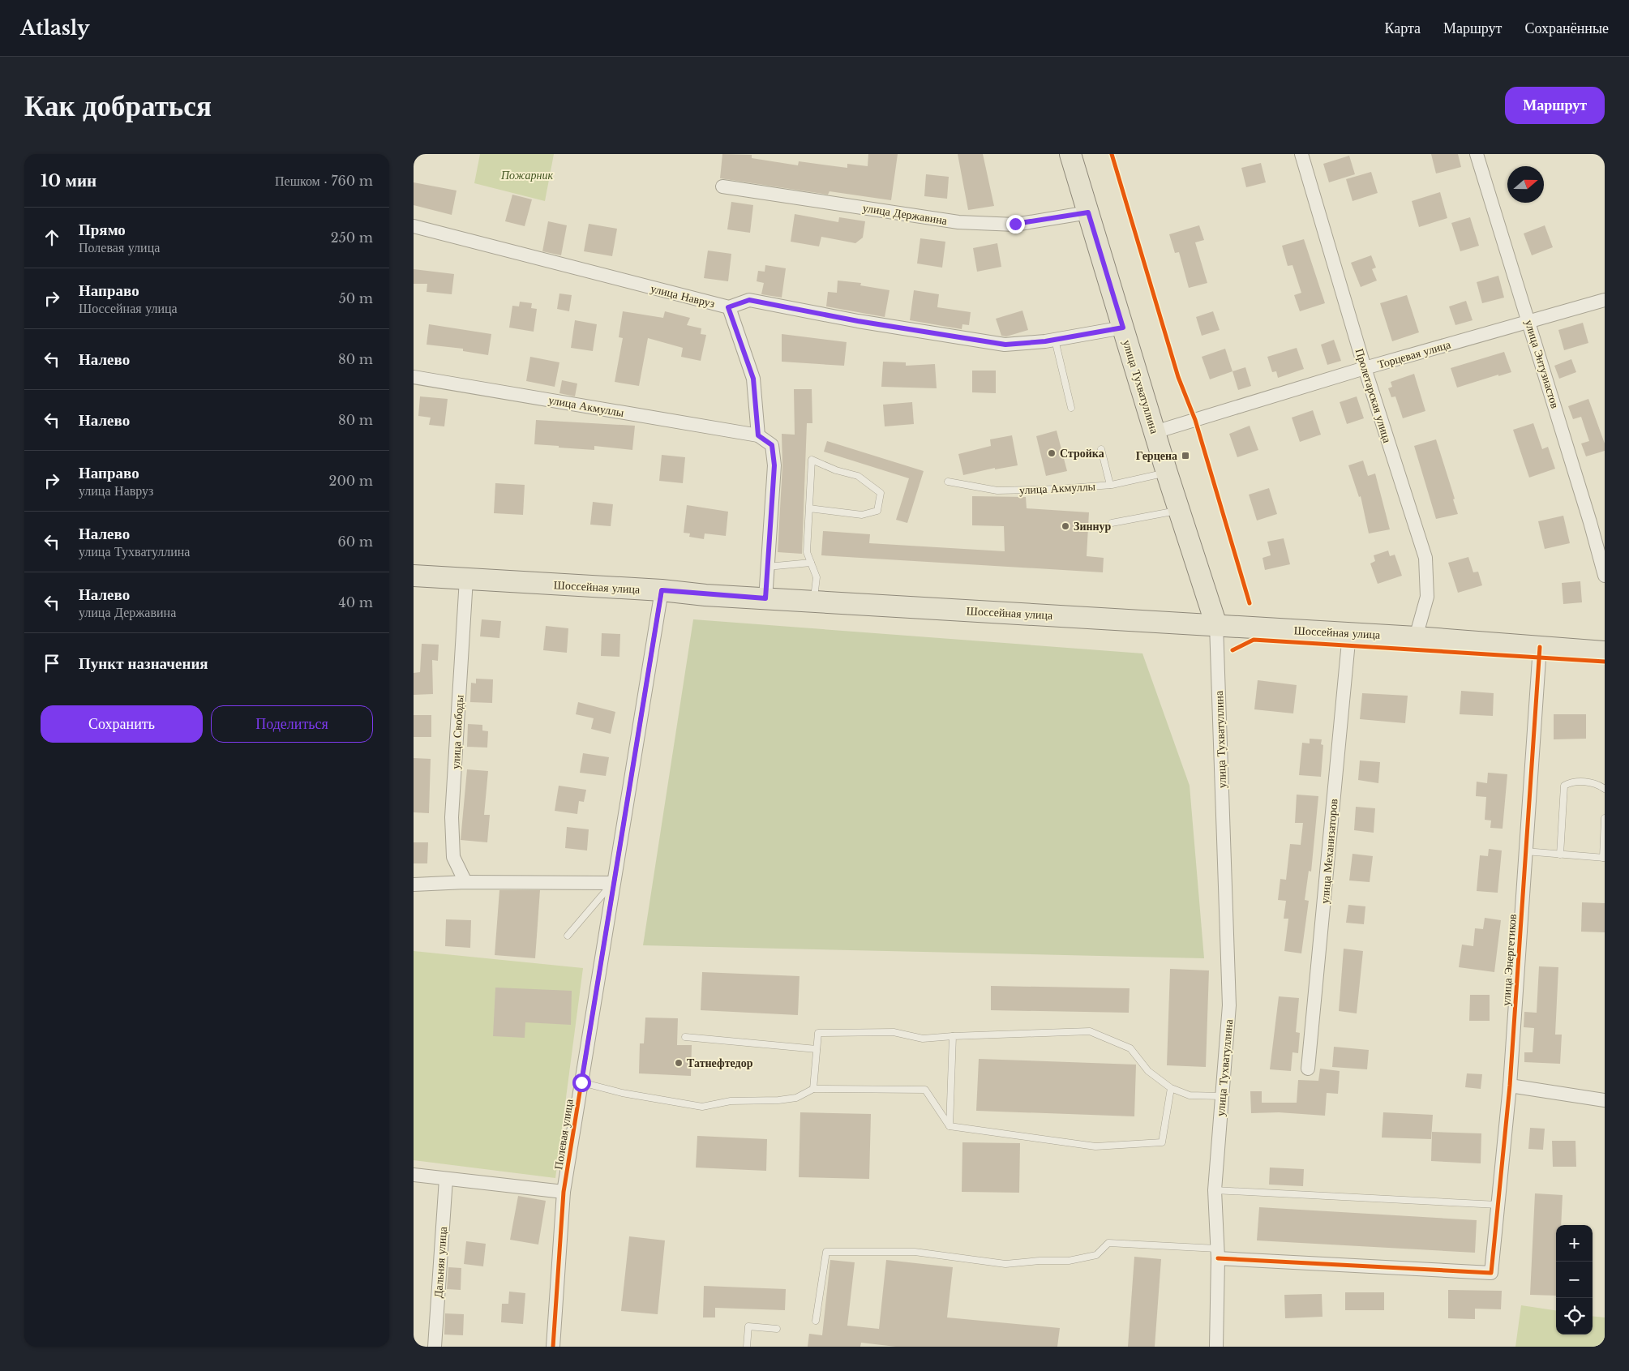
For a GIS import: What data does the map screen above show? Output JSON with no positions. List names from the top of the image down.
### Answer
{
  "streets": {
    "main road": ["улица Тухватуллина", "Шоссейная улица"],
    "street": [
      "улица Державина",
      "улица Навруз",
      "Торцевая улица",
      "улица Энтузиастов",
      "Пролетарская улица",
      "улица Акмуллы",
      "улица Свободы",
      "улица Механизаторов",
      "улица Энергетиков",
      "Полевая улица",
      "Дальняя улица"
    ]
  },
  "crossings": [
    ["улица Державина", "улица Тухватуллина"],
    ["улица Навруз", "улица Тухватуллина"],
    ["Торцевая улица", "улица Энтузиастов"],
    ["Торцевая улица", "улица Тухватуллина"],
    ["Торцевая улица", "Пролетарская улица"],
    ["улица Тухватуллина", "улица Акмуллы"],
    ["улица Тухватуллина", "Шоссейная улица"],
    ["улица Тухватуллина", "улица Энергетиков"],
    ["Пролетарская улица", "Шоссейная улица"],
    ["Шоссейная улица", "улица Свободы"],
    ["Шоссейная улица", "улица Механизаторов"],
    ["Шоссейная улица", "улица Энергетиков"],
    ["Шоссейная улица", "Полевая улица"]
  ],
  "parks": ["Пожарник"],
  "places": {
    "other": ["Стройка", "Зиннур", "Татнефтедор"],
    "transit": ["Герцена"]
  },
  "north": "right",
  "page": {
    "header": "Atlasly",
    "nav": ["Карта", "Маршрут", "Сохранённые"],
    "buttons": [
      "Маршрут",
      ["Сохранить", "Поделиться"]
    ],
    "title": "Как добраться",
    "heading": ["10 мин", "Пешком · 760 m"],
    "list": [
      ["Прямо", "Полевая улица", "250 m"],
      ["Направо", "Шоссейная улица", "50 m"],
      ["Налево", "80 m"],
      ["Налево", "80 m"],
      ["Направо", "улица Навруз", "200 m"],
      ["Налево", "улица Тухватуллина", "60 m"],
      ["Налево", "улица Державина", "40 m"],
      "Пункт назначения"
    ],
    "map_buttons": ["+", "−"]
  }
}
